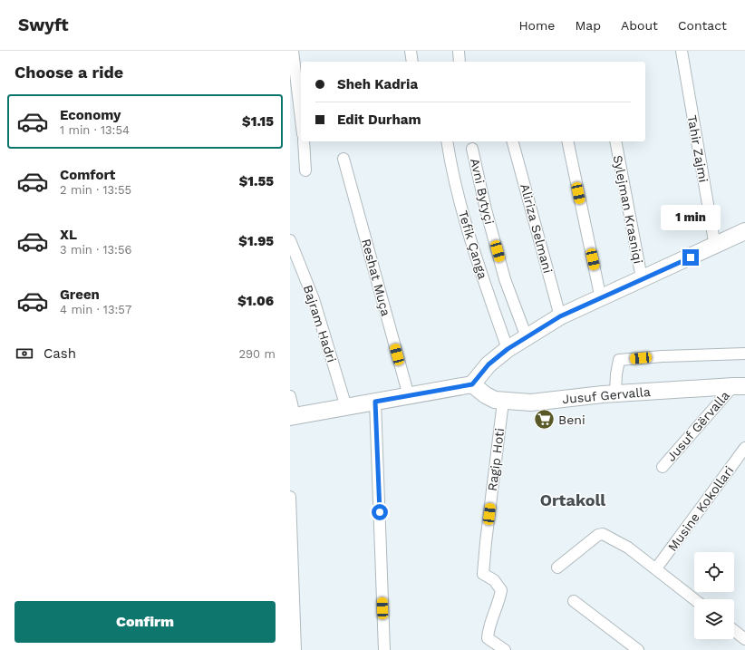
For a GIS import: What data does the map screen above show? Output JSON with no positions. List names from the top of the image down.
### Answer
{
  "streets": {
    "street": [
      "Tahir Zajmi",
      "Avni Bytyçi",
      "Sylejman Krasniqi",
      "Aliriza Selmani",
      "Tefik Çanga",
      "Reshat Muça",
      "Bajram Hadri",
      "Jusuf Gervalla",
      "Jusuf Gërvalla",
      "Ragip Hoti",
      "Musine Kokollari"
    ]
  },
  "crossings": [
    ["Jusuf Gervalla", "Jusuf Gërvalla"],
    ["Jusuf Gervalla", "Ragip Hoti"]
  ],
  "districts": ["Ortakoll"],
  "places": {
    "supermarket": ["Beni"]
  },
  "page": {
    "header": "Swyft",
    "nav": [
      "Home",
      "Map",
      "About",
      "Contact"
    ],
    "heading": "Choose a ride",
    "banner": ["Sheh Kadria", "Edit Durham"],
    "list": [
      {
        "name": "Economy",
        "note": "1 min · 13:54",
        "value": "$1.15"
      },
      {
        "name": "Comfort",
        "note": "2 min · 13:55",
        "value": "$1.55"
      },
      {
        "name": "XL",
        "note": "3 min · 13:56",
        "value": "$1.95"
      },
      {
        "name": "Green",
        "note": "4 min · 13:57",
        "value": "$1.06"
      }
    ],
    "bubble": "1 min",
    "pay": ["Cash", "290 m"],
    "buttons": "Confirm"
  }
}
